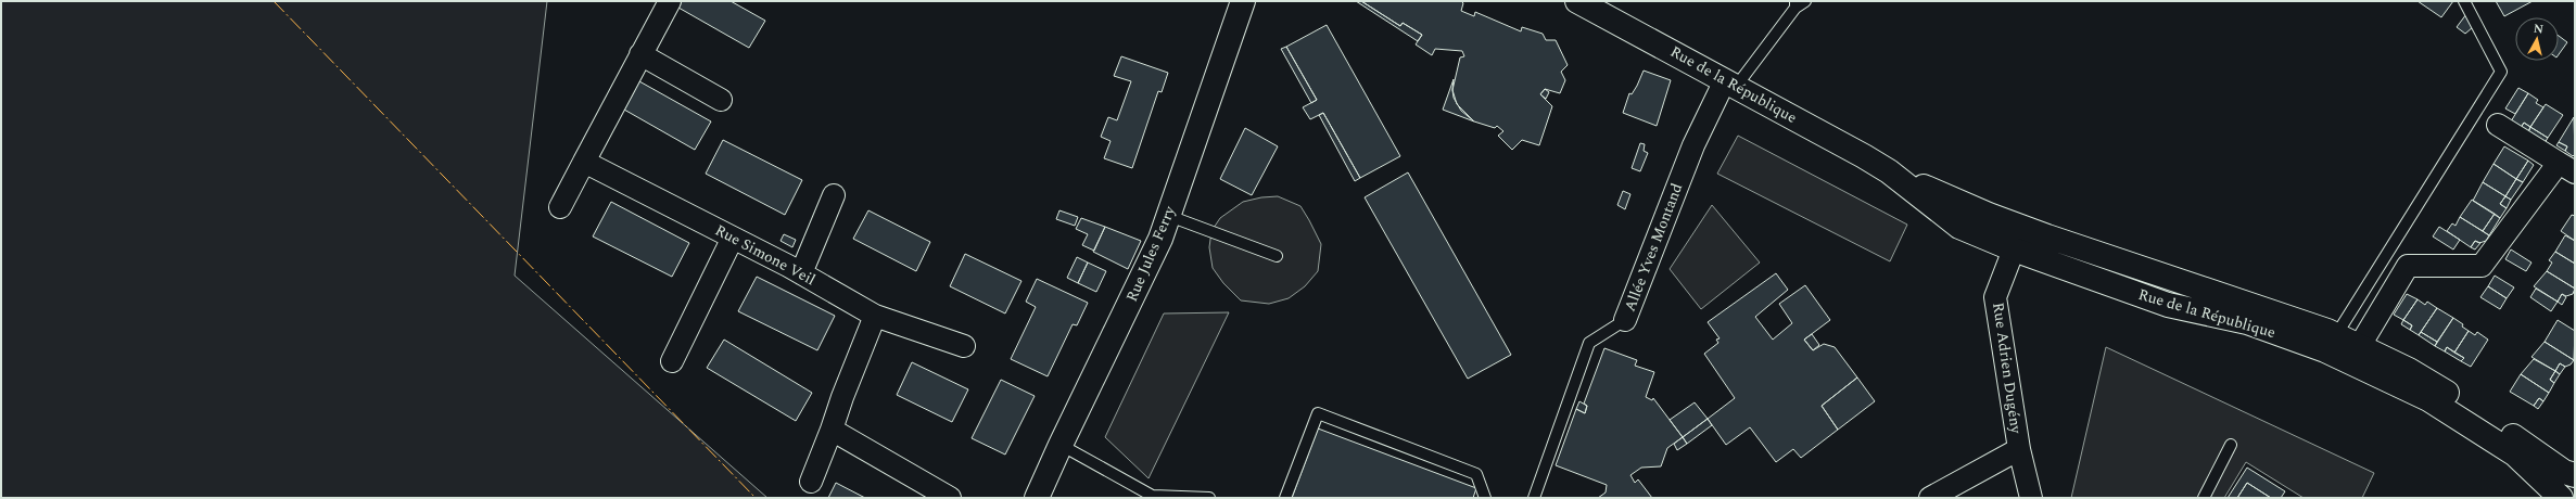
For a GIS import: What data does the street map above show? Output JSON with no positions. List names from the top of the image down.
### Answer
{
  "streets": {
    "main road": ["Rue de la République", "Rue Jules Ferry"],
    "street": ["Allée Yves Montand", "Rue Simone Veil", "Rue Adrien Dugény"]
  },
  "crossings": [
    ["Rue de la République", "Allée Yves Montand"],
    ["Rue de la République", "Rue Adrien Dugény"]
  ],
  "north": "top"
}
